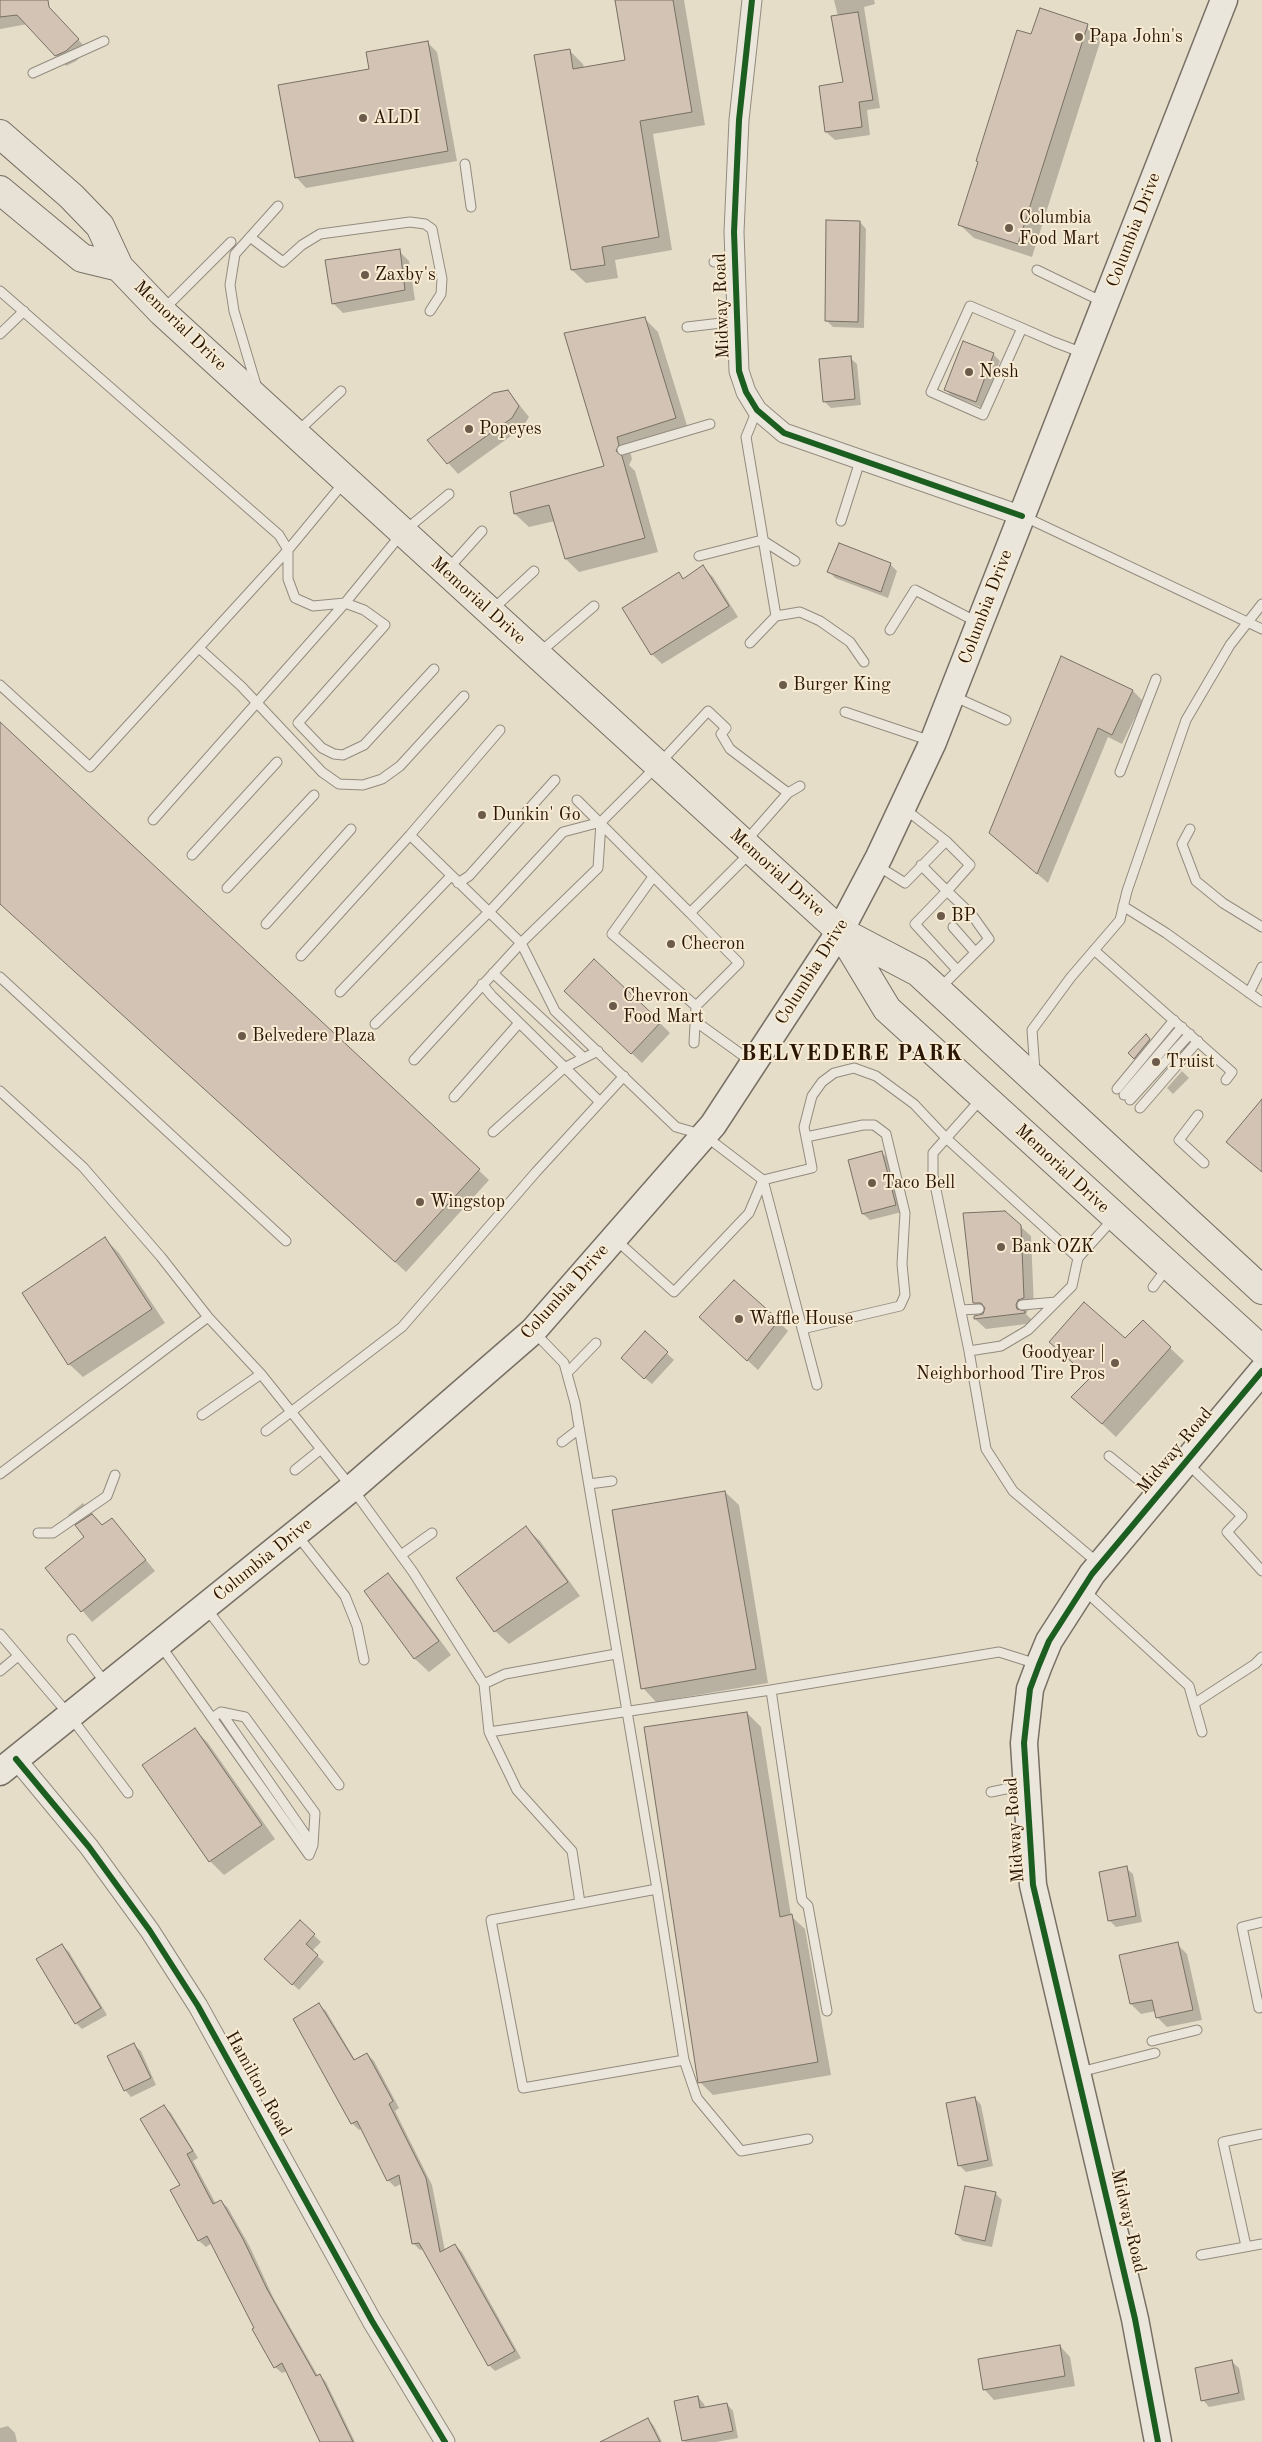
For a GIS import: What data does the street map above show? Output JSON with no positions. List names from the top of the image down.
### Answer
{
  "streets": {
    "main road": ["Columbia Drive", "Midway Road", "Memorial Drive"],
    "street": ["Hamilton Road"]
  },
  "crossings": [
    ["Columbia Drive", "Midway Road"],
    ["Columbia Drive", "Memorial Drive"],
    ["Columbia Drive", "Hamilton Road"]
  ],
  "districts": ["BELVEDERE PARK"],
  "places": [
    "Papa John's",
    "ALDI",
    "Columbia Food Mart",
    "Zaxby's",
    "Nesh",
    "Popeyes",
    "Burger King",
    "Dunkin' Go",
    "BP",
    "Checron",
    "Chevron Food Mart",
    "Belvedere Plaza",
    "Truist",
    "Taco Bell",
    "Wingstop",
    "Bank OZK",
    "Waffle House",
    "Goodyear | Neighborhood Tire Pros"
  ]
}
